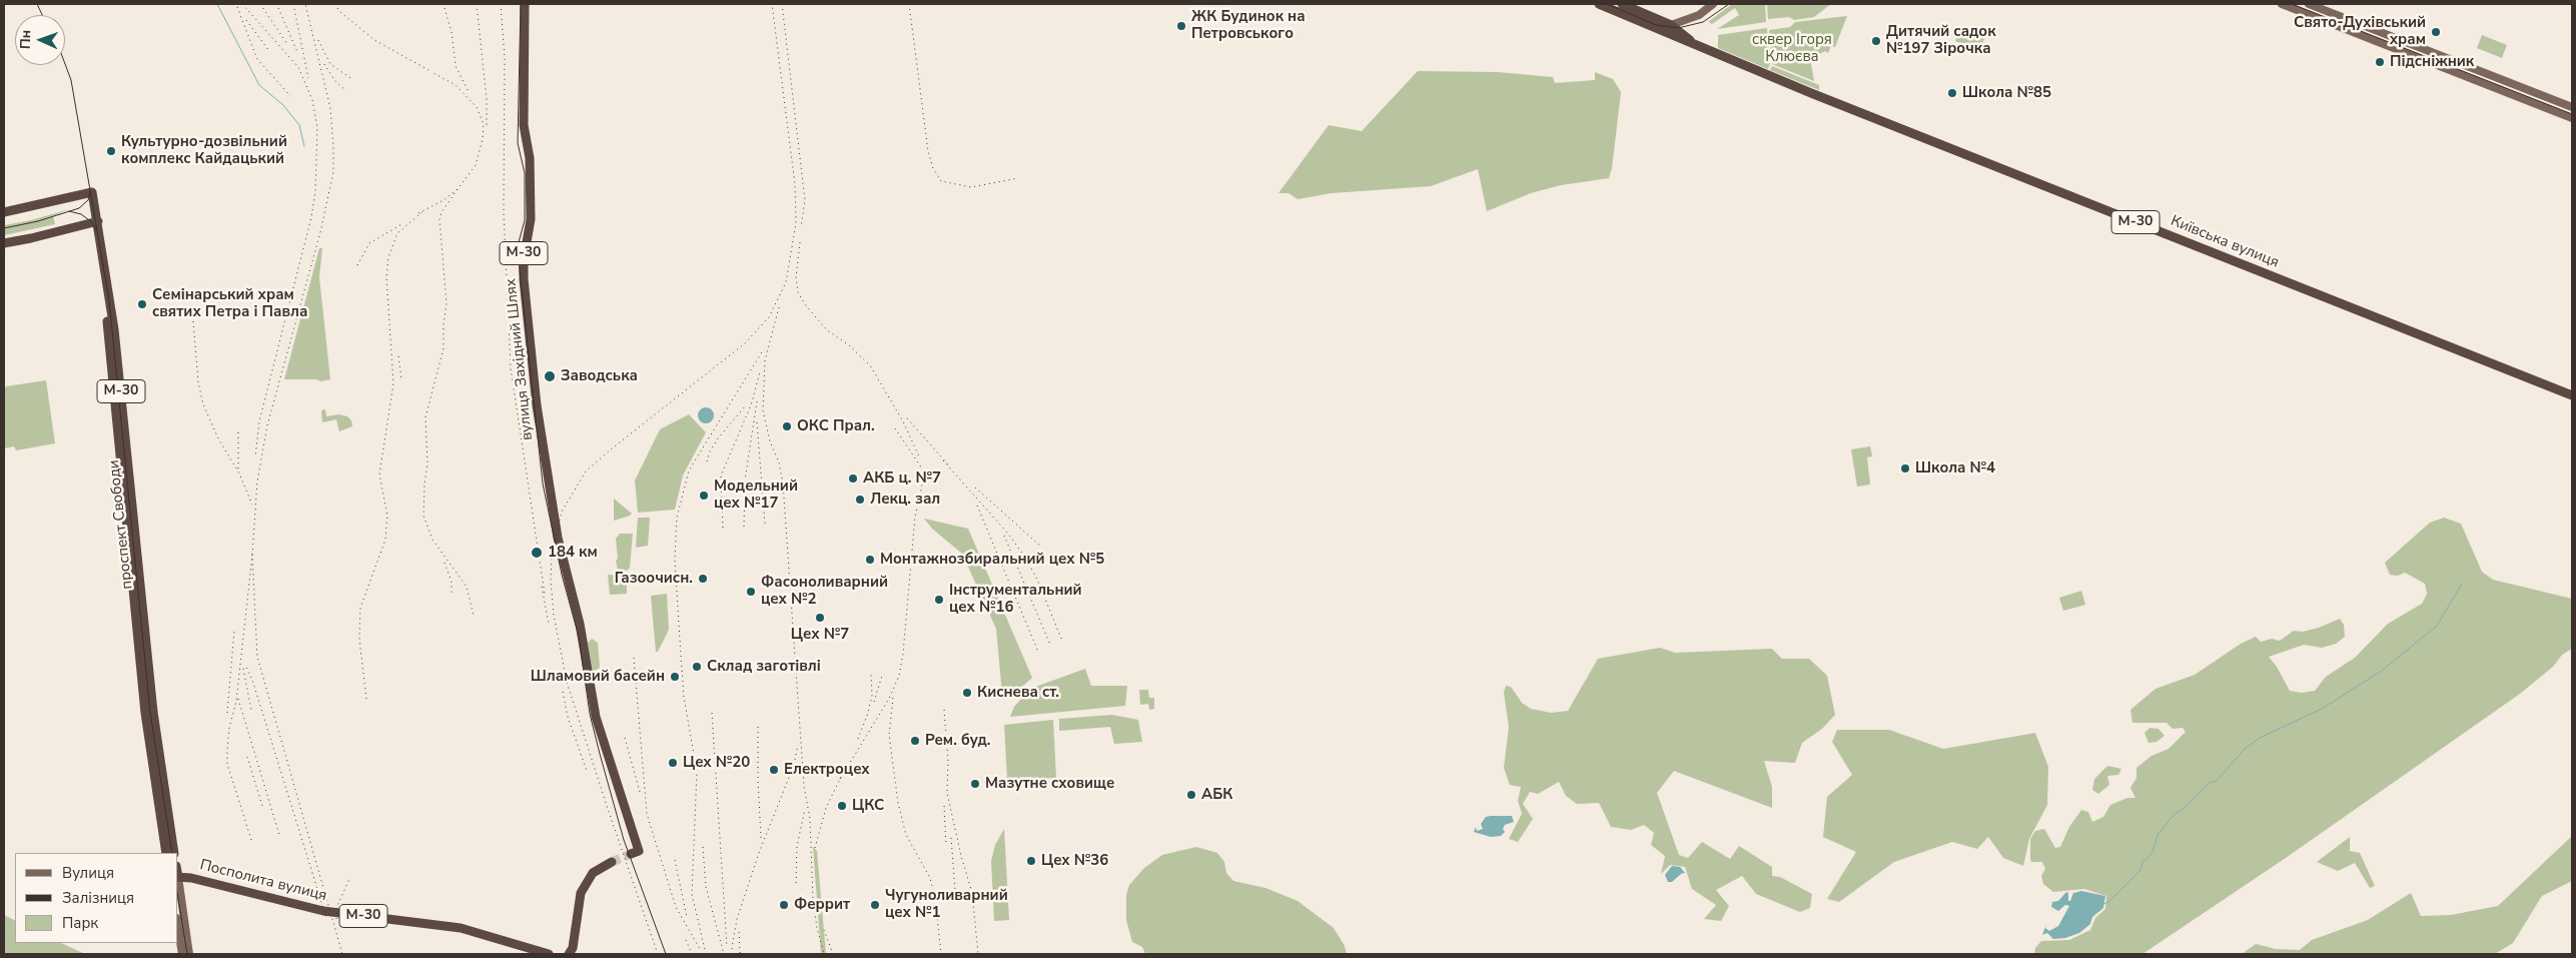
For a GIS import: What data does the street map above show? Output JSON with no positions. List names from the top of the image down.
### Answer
{
  "streets": {
    "highway": [
      "М-30",
      "Київська вулиця",
      "вулиця Західний Шлях",
      "проспект Свободи",
      "Посполита вулиця"
    ]
  },
  "crossings": [
    ["М-30", "Київська вулиця"]
  ],
  "parks": ["сквер Ігоря Клюєва"],
  "places": [
    "ЖК Будинок на Петровського",
    "Свято-Духівський храм",
    "Дитячий садок №197 Зірочка",
    "Підсніжник",
    "Школа №85",
    "Культурно-дозвільний комплекс Кайдацький",
    "Семінарський храм святих Петра і Павла",
    "Заводська",
    "ОКС Прал.",
    "Школа №4",
    "АКБ ц. №7",
    "Модельний цех №17",
    "Лекц. зал",
    "184 км",
    "Монтажнозбиральний цех №5",
    "Газоочисн.",
    "Фасоноливарний цех №2",
    "Інструментальний цех №16",
    "Цех №7",
    "Склад заготівлі",
    "Шламовий басейн",
    "Киснева ст.",
    "Рем. буд.",
    "Цех №20",
    "Електроцех",
    "Мазутне сховище",
    "АБК",
    "ЦКС",
    "Цех №36",
    "Феррит",
    "Чугуноливарний цех №1"
  ],
  "legend": ["Вулиця", "Залізниця", "Парк"],
  "north": "left"
}
